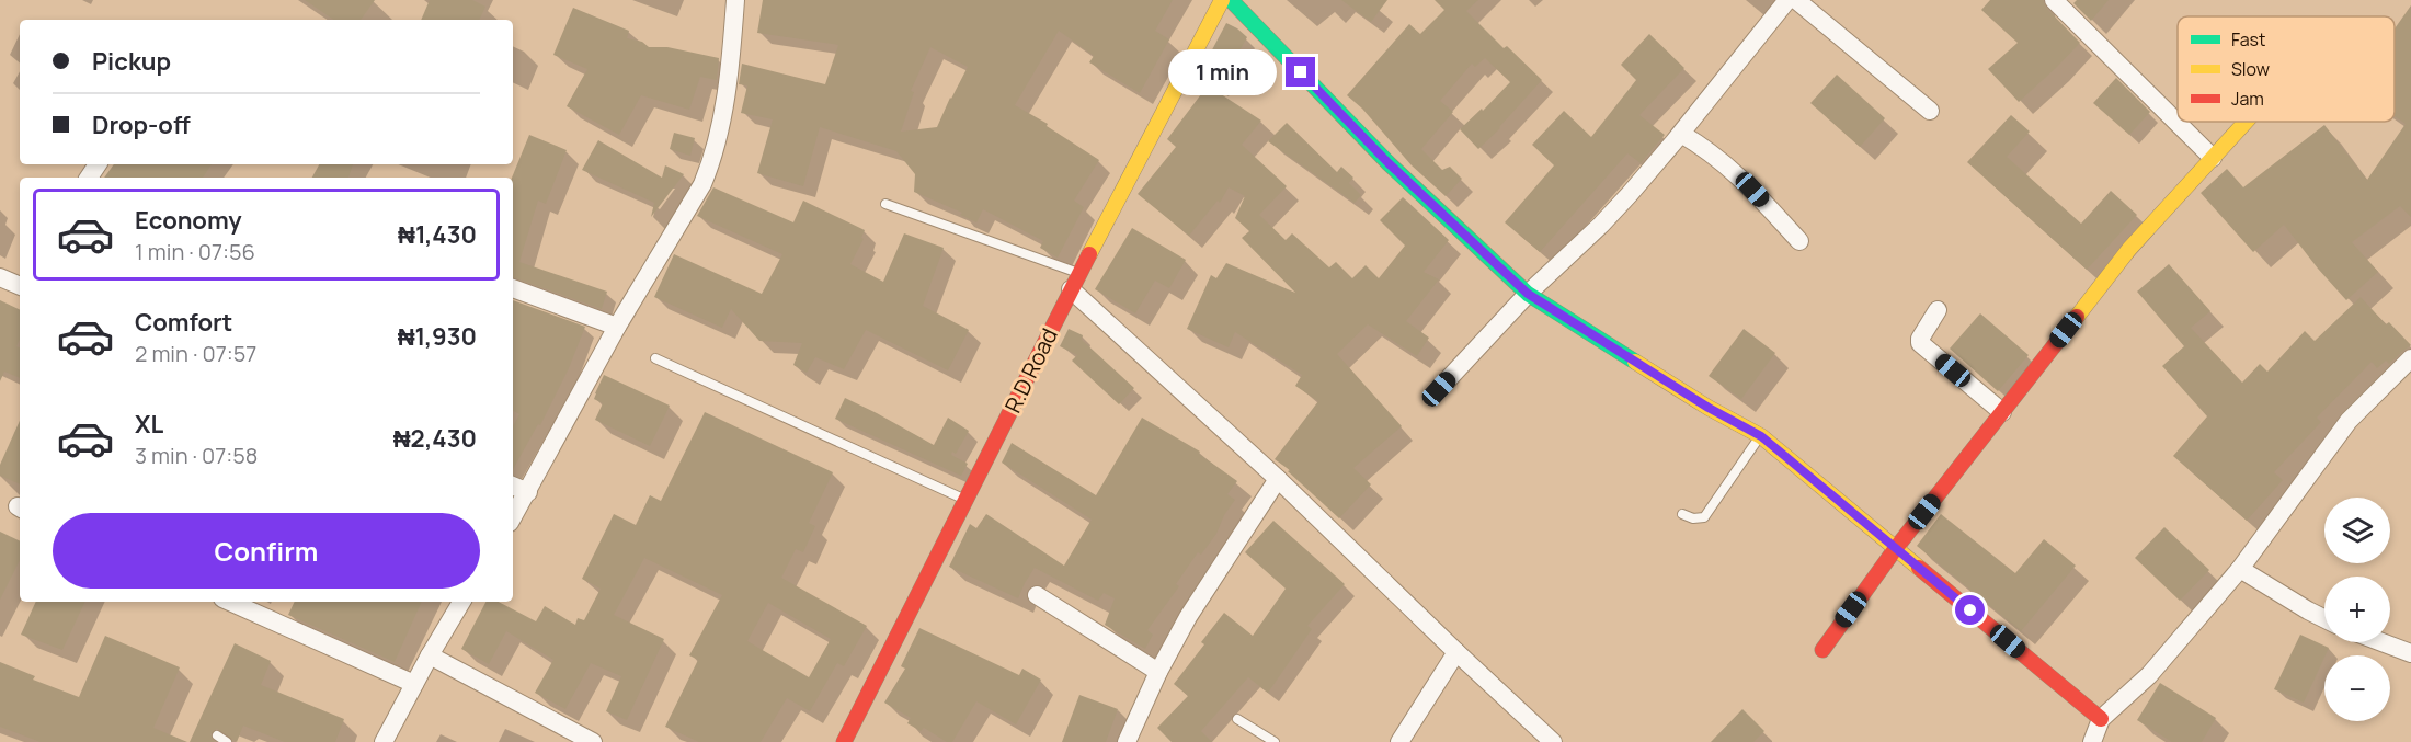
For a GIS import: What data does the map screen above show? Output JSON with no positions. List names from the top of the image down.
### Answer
{
  "streets": {
    "street": ["R.D Road"]
  },
  "legend": ["Fast", "Slow", "Jam"],
  "page": {
    "banner": ["Pickup", "Drop-off"],
    "bubble": "1 min",
    "list": [
      {
        "name": "Economy",
        "note": "1 min · 07:56",
        "value": "₦1,430"
      },
      {
        "name": "Comfort",
        "note": "2 min · 07:57",
        "value": "₦1,930"
      },
      {
        "name": "XL",
        "note": "3 min · 07:58",
        "value": "₦2,430"
      }
    ],
    "map_buttons": ["+", "−"],
    "buttons": "Confirm"
  }
}
